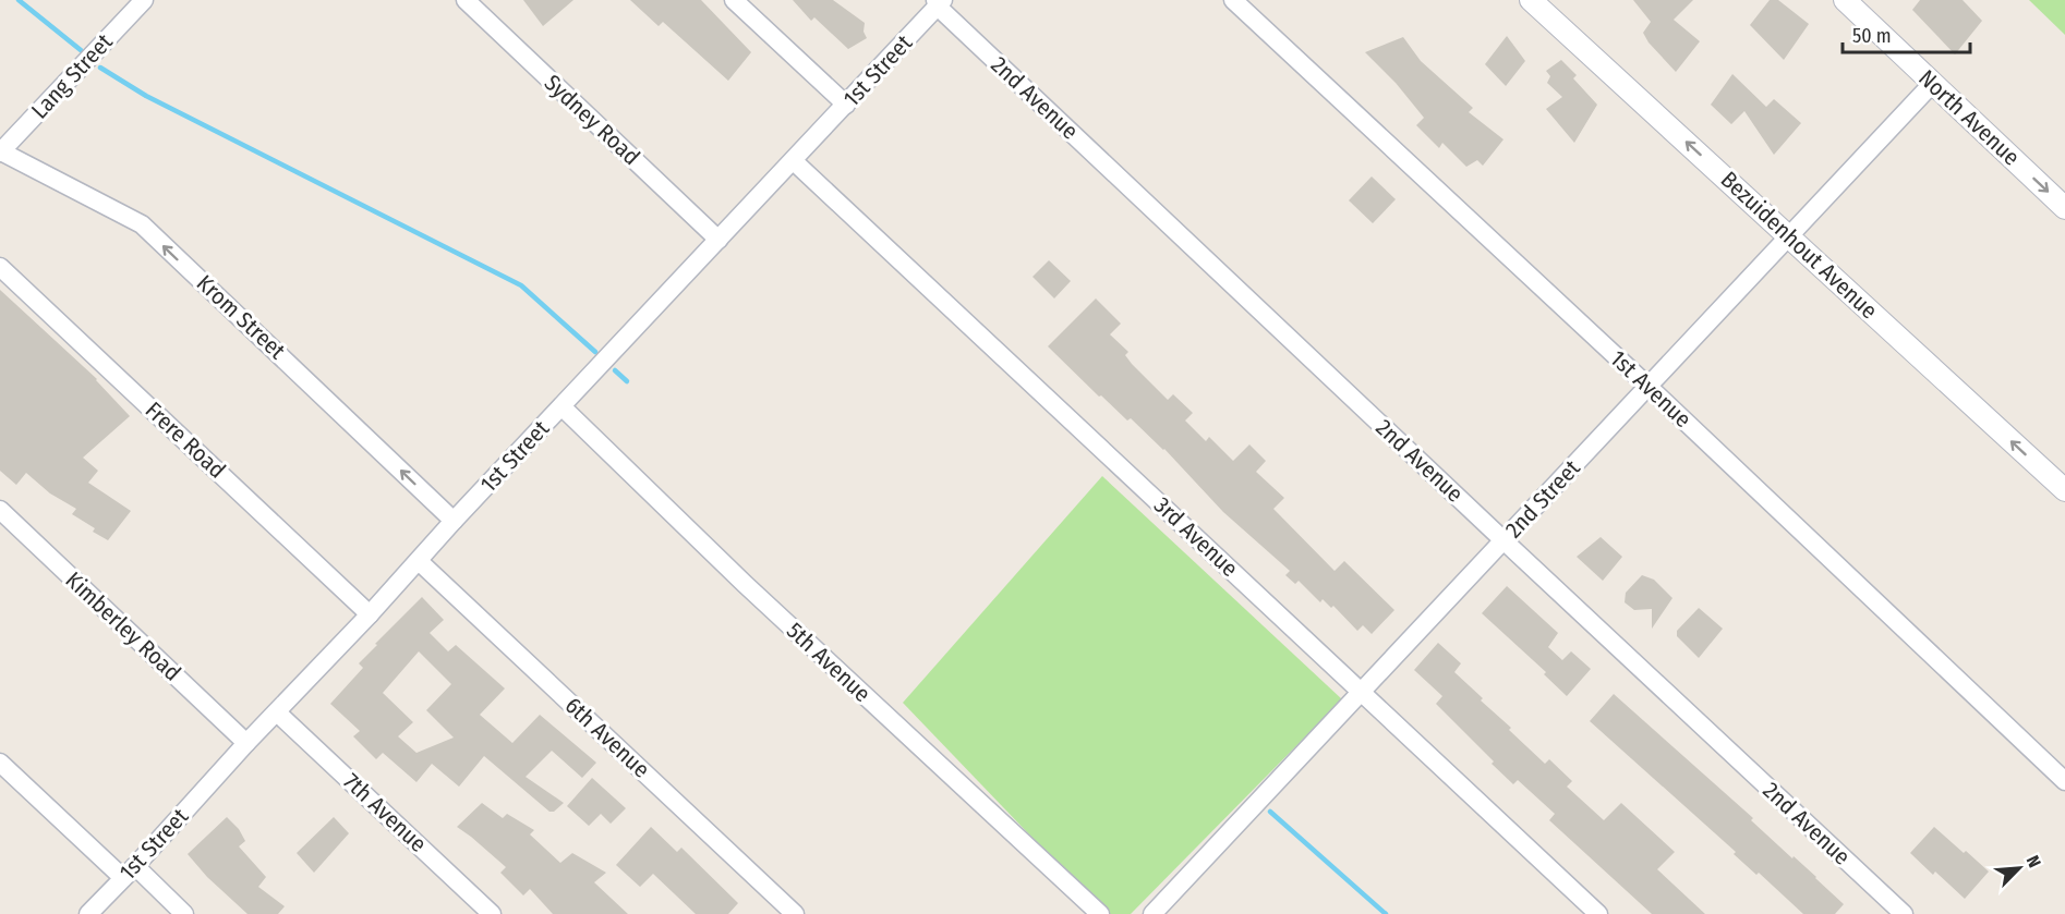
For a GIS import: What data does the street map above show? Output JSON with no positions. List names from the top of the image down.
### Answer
{
  "streets": {
    "street": [
      "1st Street",
      "Lang Street",
      "2nd Avenue",
      "North Avenue",
      "Sydney Road",
      "Bezuidenhout Avenue",
      "Krom Street",
      "1st Avenue",
      "Frere Road",
      "2nd Street",
      "3rd Avenue",
      "Kimberley Road",
      "5th Avenue",
      "6th Avenue",
      "7th Avenue"
    ]
  },
  "crossings": [
    ["1st Street", "2nd Avenue"],
    ["1st Street", "Sydney Road"],
    ["1st Street", "Krom Street"],
    ["1st Street", "Frere Road"],
    ["1st Street", "3rd Avenue"],
    ["1st Street", "Kimberley Road"],
    ["1st Street", "5th Avenue"],
    ["1st Street", "6th Avenue"],
    ["1st Street", "7th Avenue"],
    ["Lang Street", "Krom Street"],
    ["2nd Avenue", "2nd Street"],
    ["North Avenue", "2nd Street"],
    ["Bezuidenhout Avenue", "2nd Street"],
    ["1st Avenue", "2nd Street"],
    ["2nd Street", "3rd Avenue"]
  ],
  "one_way": ["North Avenue", "Bezuidenhout Avenue", "Krom Street"],
  "scale_bar": "50 m",
  "north": "top right"
}
